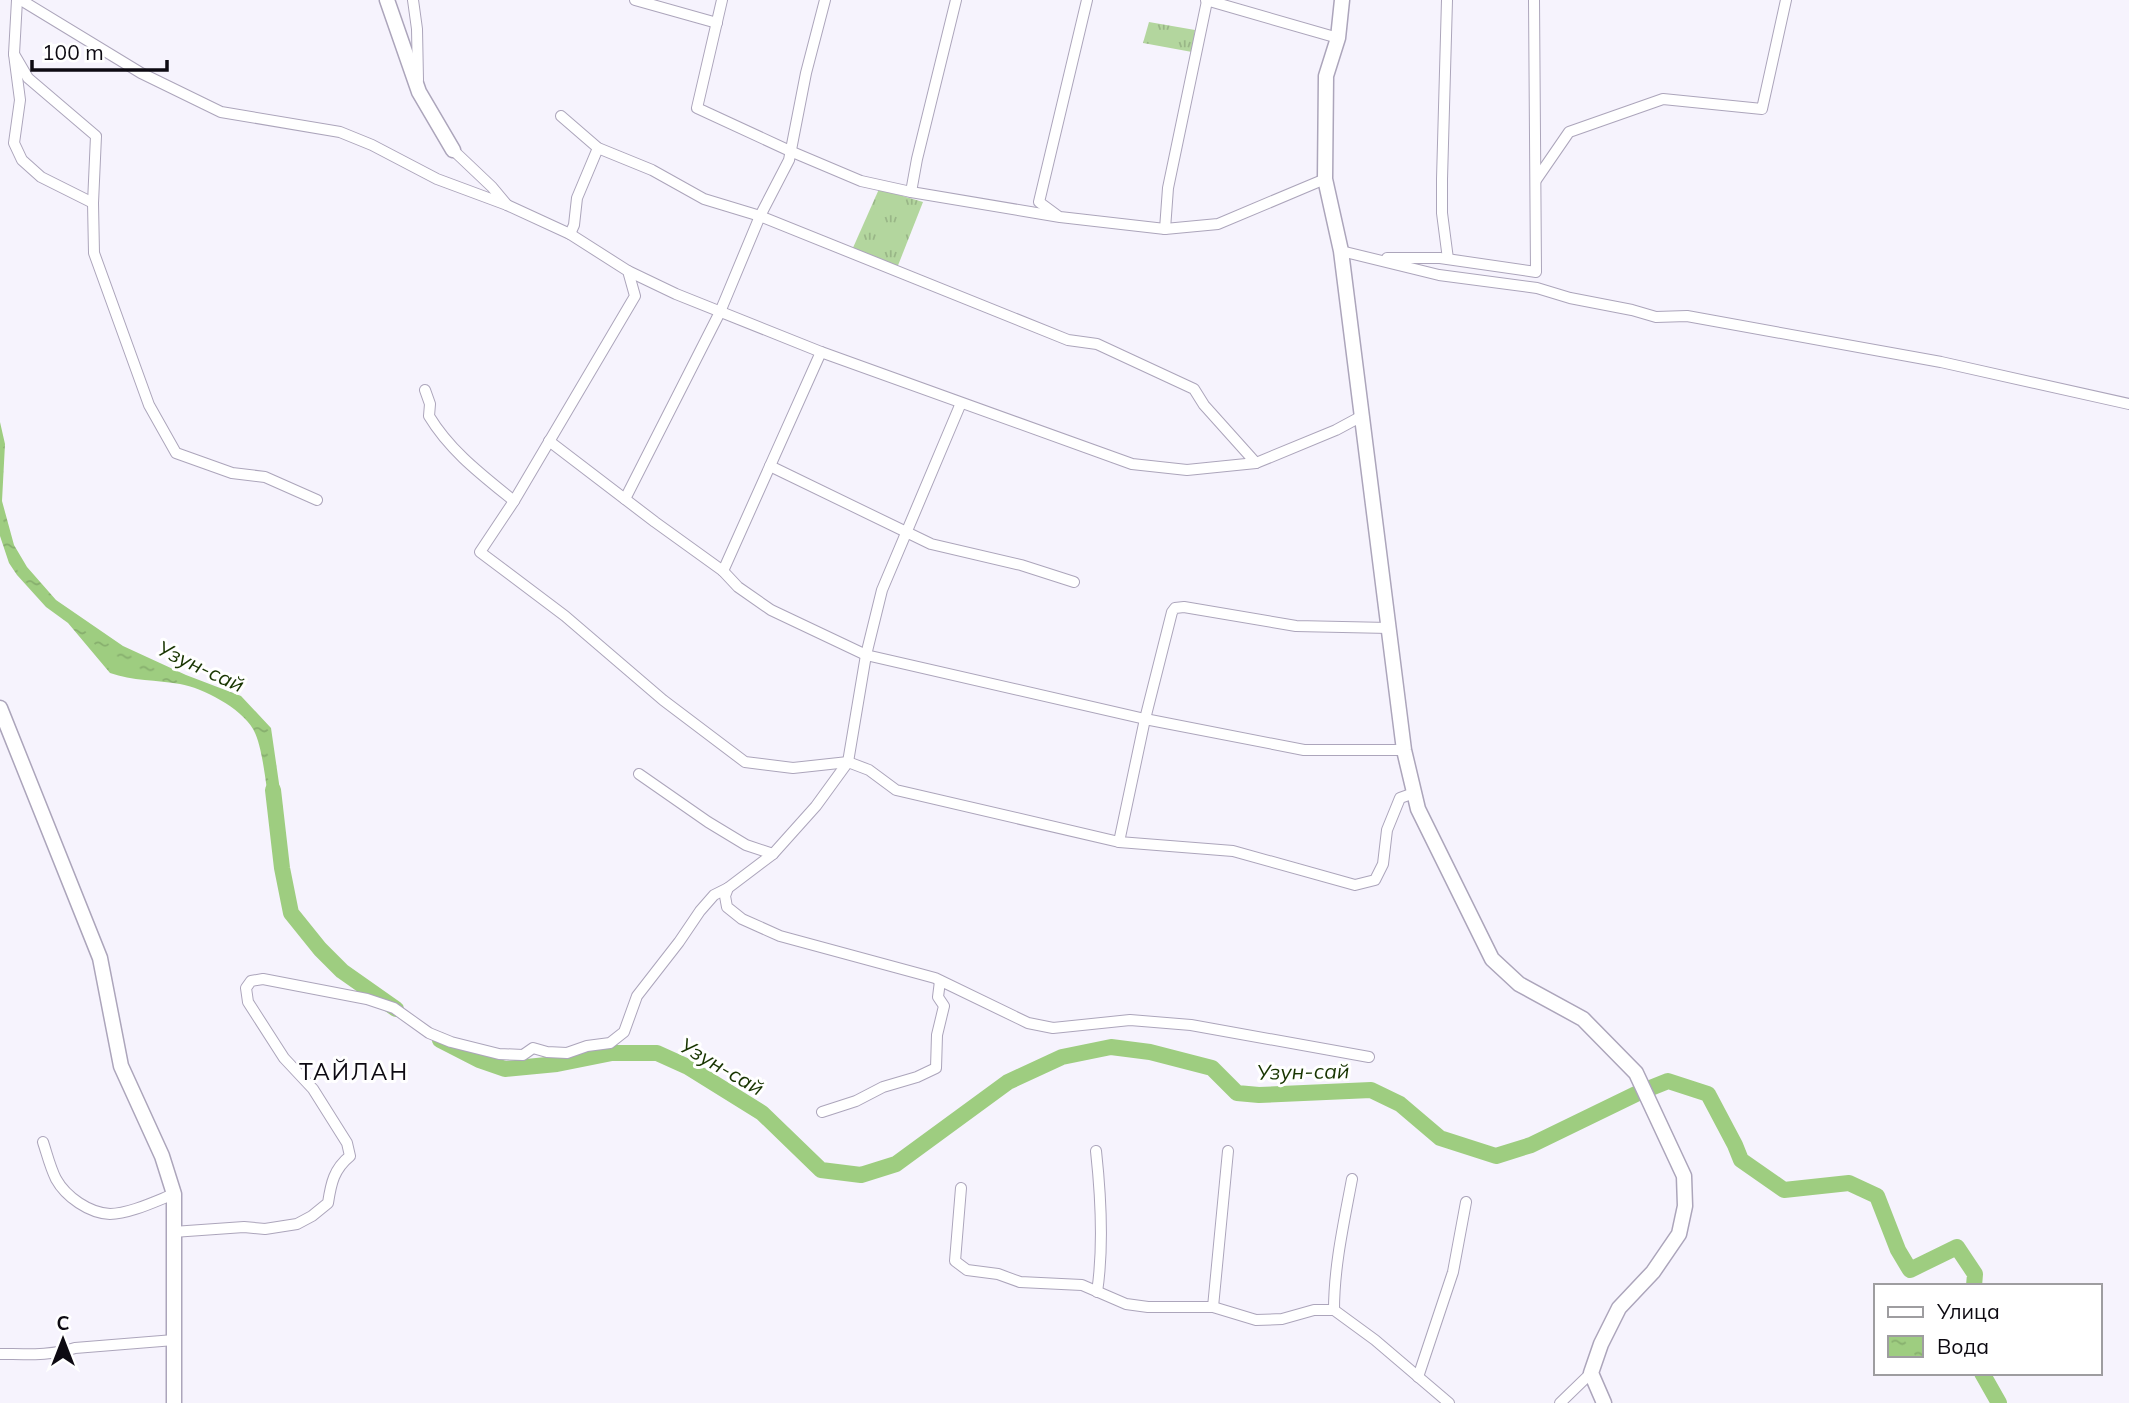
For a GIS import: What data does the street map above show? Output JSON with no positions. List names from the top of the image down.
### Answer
{
  "districts": ["ТАЙЛАН"],
  "water": ["Узун-сай"],
  "legend": ["Улица", "Вода"],
  "scale_bar": "100 m",
  "north": "top"
}
